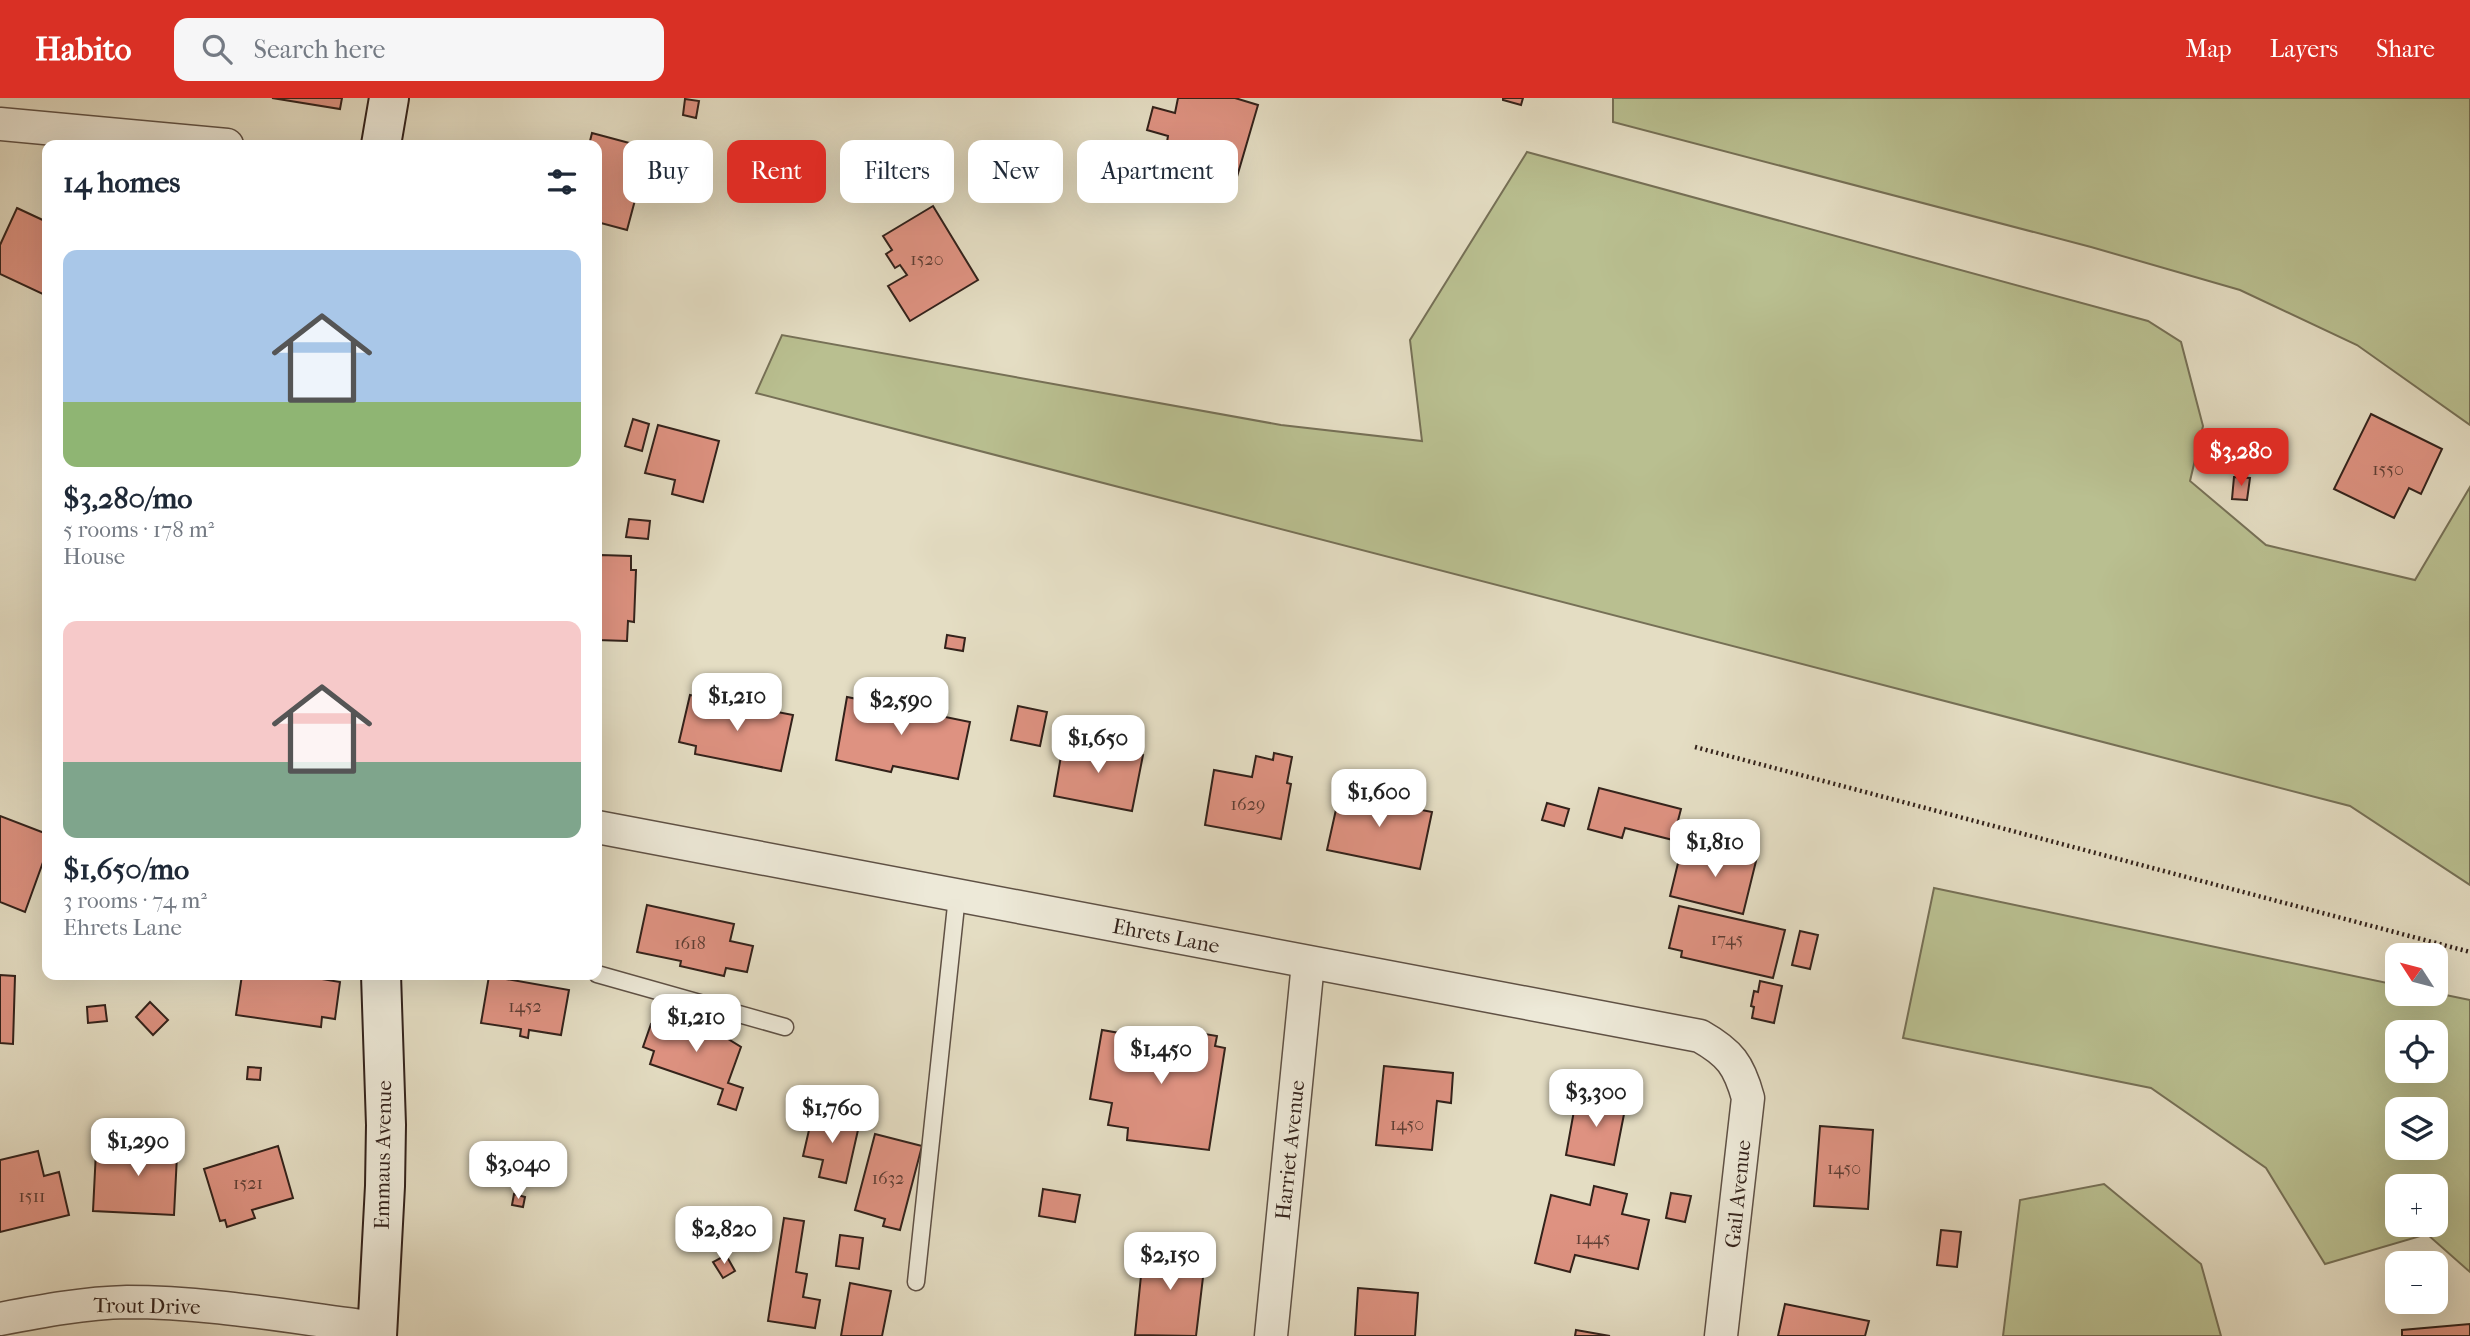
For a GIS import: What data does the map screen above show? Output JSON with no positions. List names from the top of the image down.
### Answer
{
  "streets": {
    "main road": ["Emmaus Avenue"],
    "street": [
      "Ehrets Lane",
      "Harriet Avenue",
      "Gail Avenue",
      "Trout Drive"
    ]
  },
  "crossings": [
    ["Ehrets Lane", "Harriet Avenue"],
    ["Ehrets Lane", "Gail Avenue"],
    ["Emmaus Avenue", "Trout Drive"]
  ],
  "house_numbers": [
    "1520",
    "1550",
    "1629",
    "1745",
    "1618",
    "1452",
    "1450",
    "1450",
    "1632",
    "1521",
    "1511",
    "1445"
  ],
  "north": "top left",
  "page": {
    "header": "Habito",
    "search": "Search here",
    "nav": ["Map", "Layers", "Share"],
    "chip": [
      "Buy",
      "Rent",
      "Filters",
      "New",
      "Apartment"
    ],
    "heading": "14 homes",
    "list": [
      {
        "name": "$3,280/mo",
        "note": "5 rooms · 178 m² · House"
      },
      {
        "name": "$1,650/mo",
        "note": "3 rooms · 74 m² · Ehrets Lane"
      }
    ],
    "price": [
      "$3,280",
      "$1,210",
      "$2,590",
      "$1,650",
      "$1,600",
      "$1,810",
      "$1,210",
      "$1,450",
      "$3,300",
      "$1,760",
      "$1,290",
      "$3,040",
      "$2,820",
      "$2,150"
    ],
    "map_buttons": ["+", "−"]
  }
}
